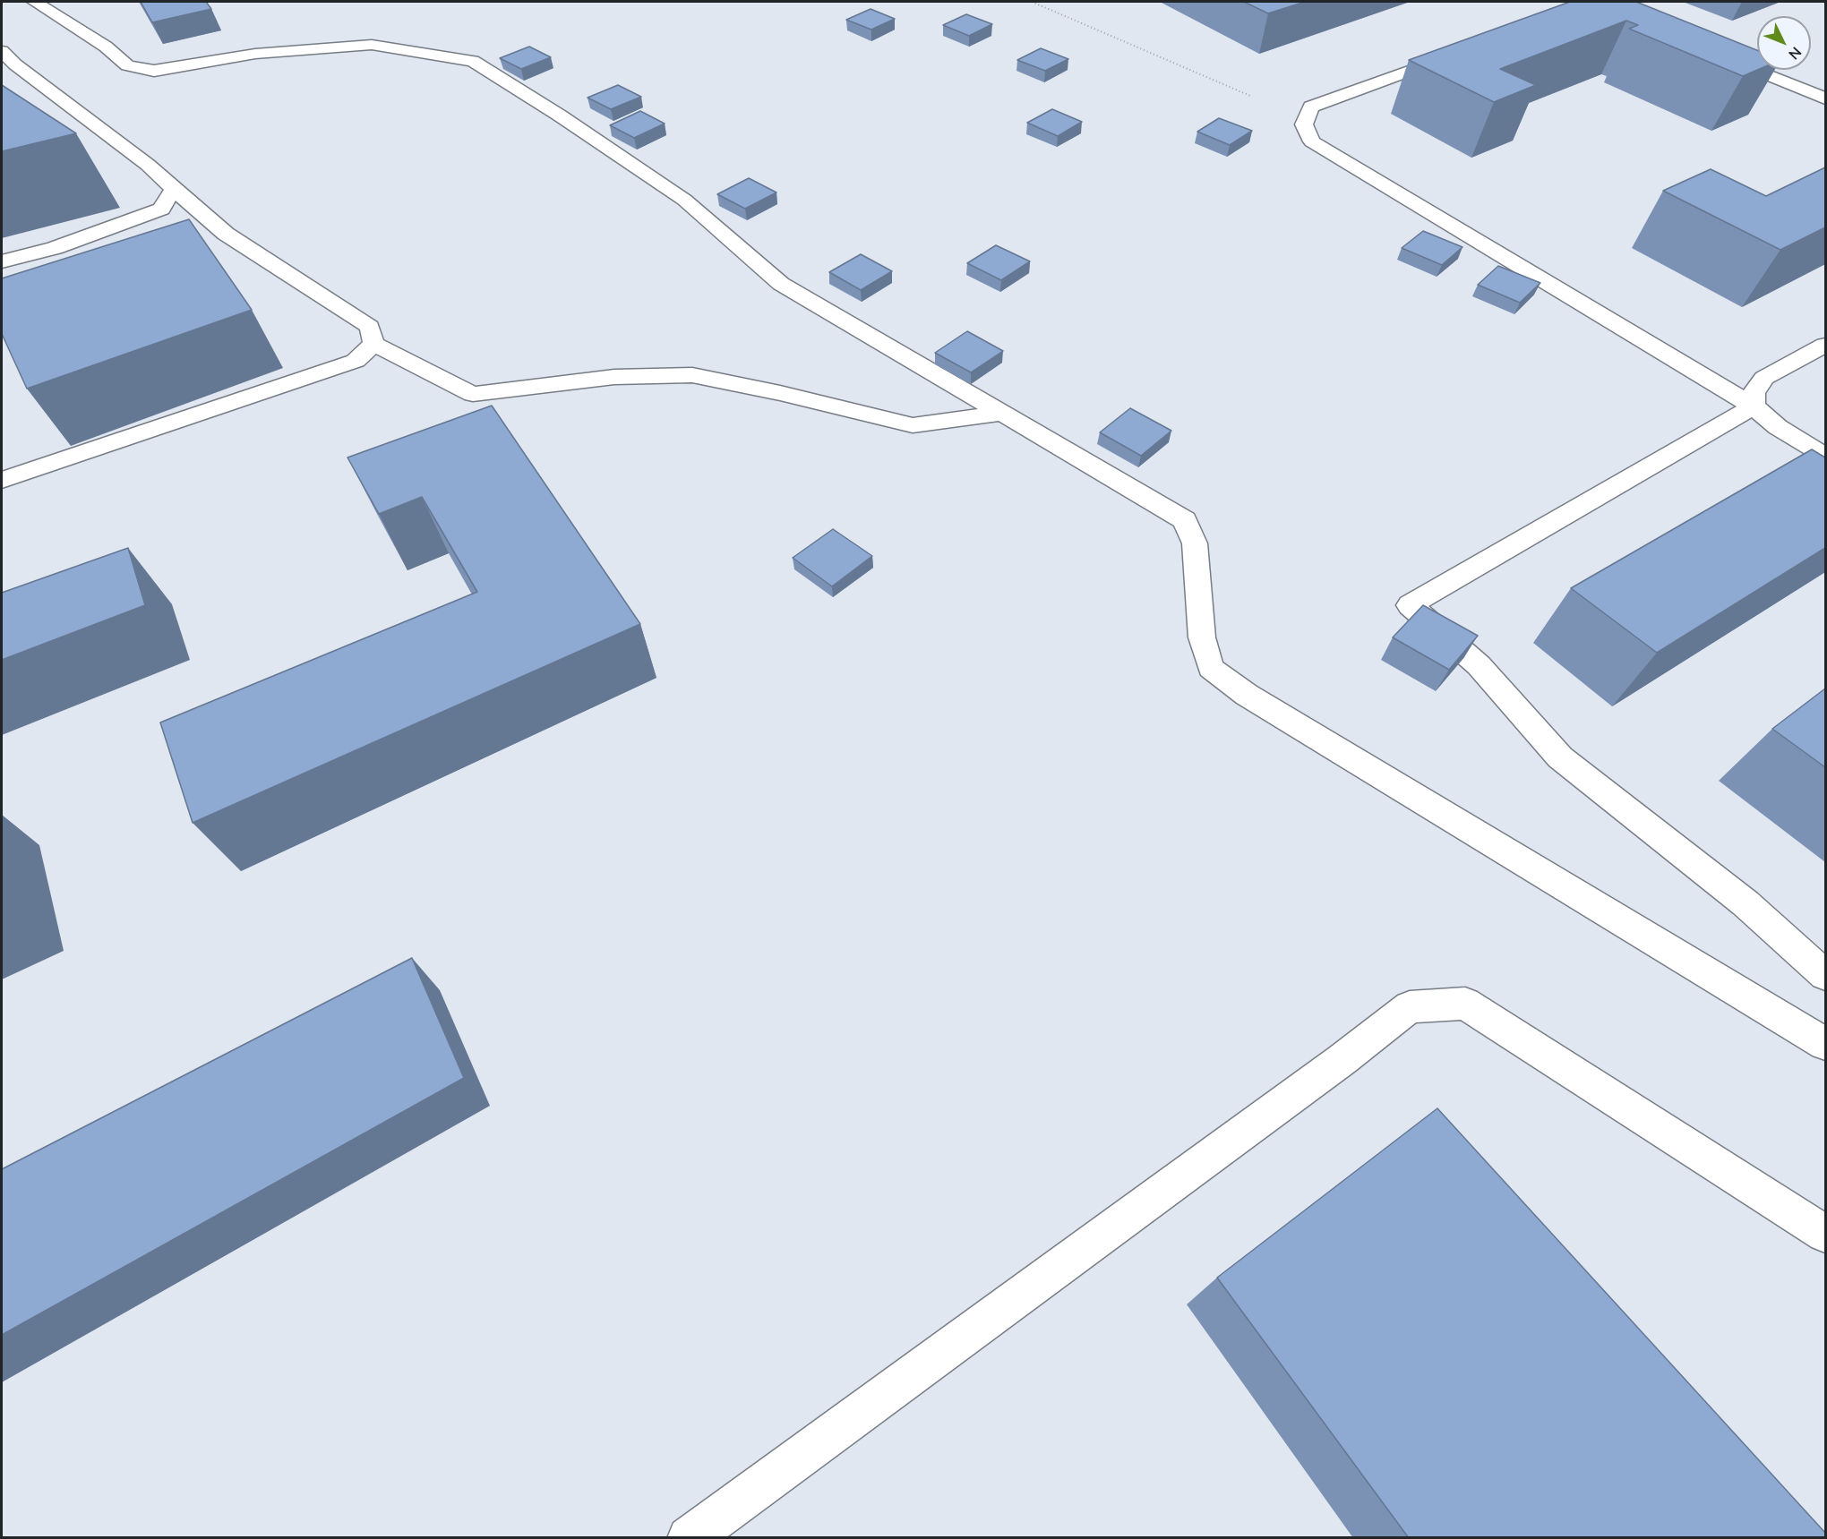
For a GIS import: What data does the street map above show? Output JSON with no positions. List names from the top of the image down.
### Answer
{
  "north": "bottom right"
}
